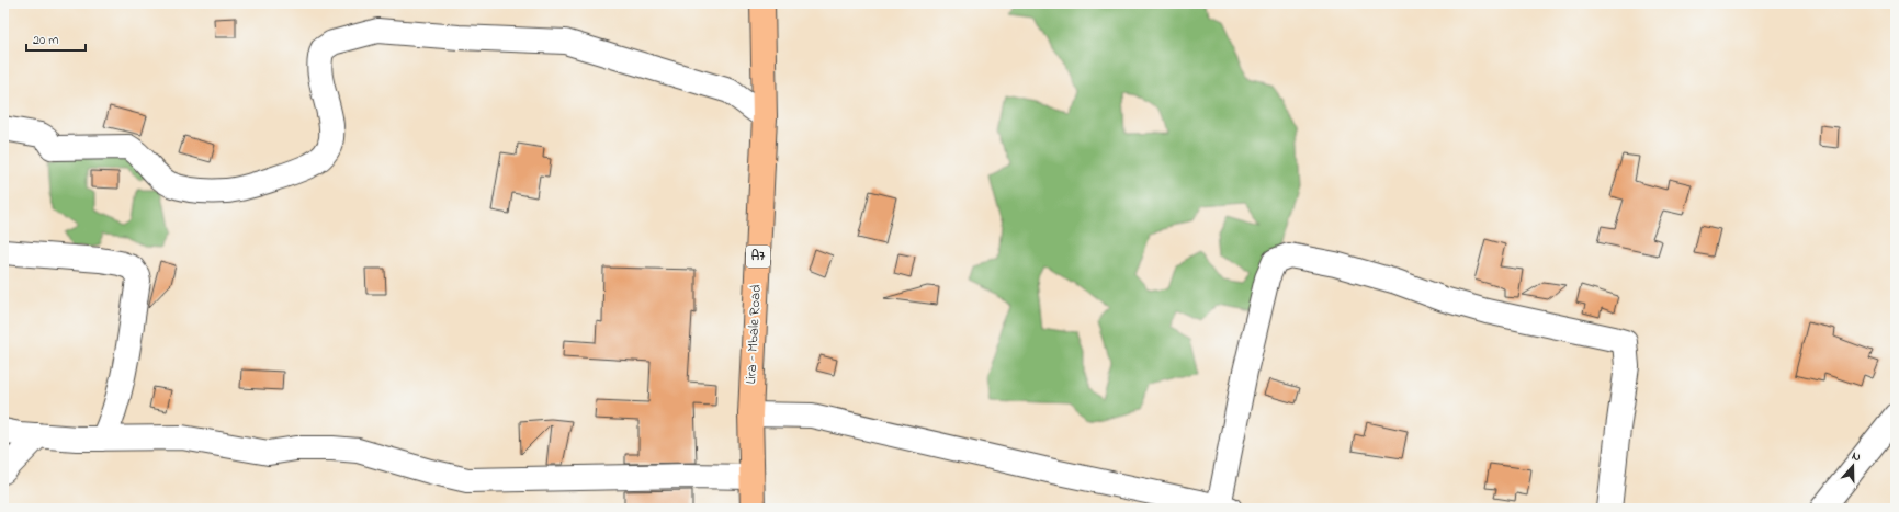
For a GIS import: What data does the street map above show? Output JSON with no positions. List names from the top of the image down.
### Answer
{
  "streets": {
    "main road": ["A7", "Lira - Mbale Road"]
  },
  "scale_bar": "20 m",
  "north": "top"
}
